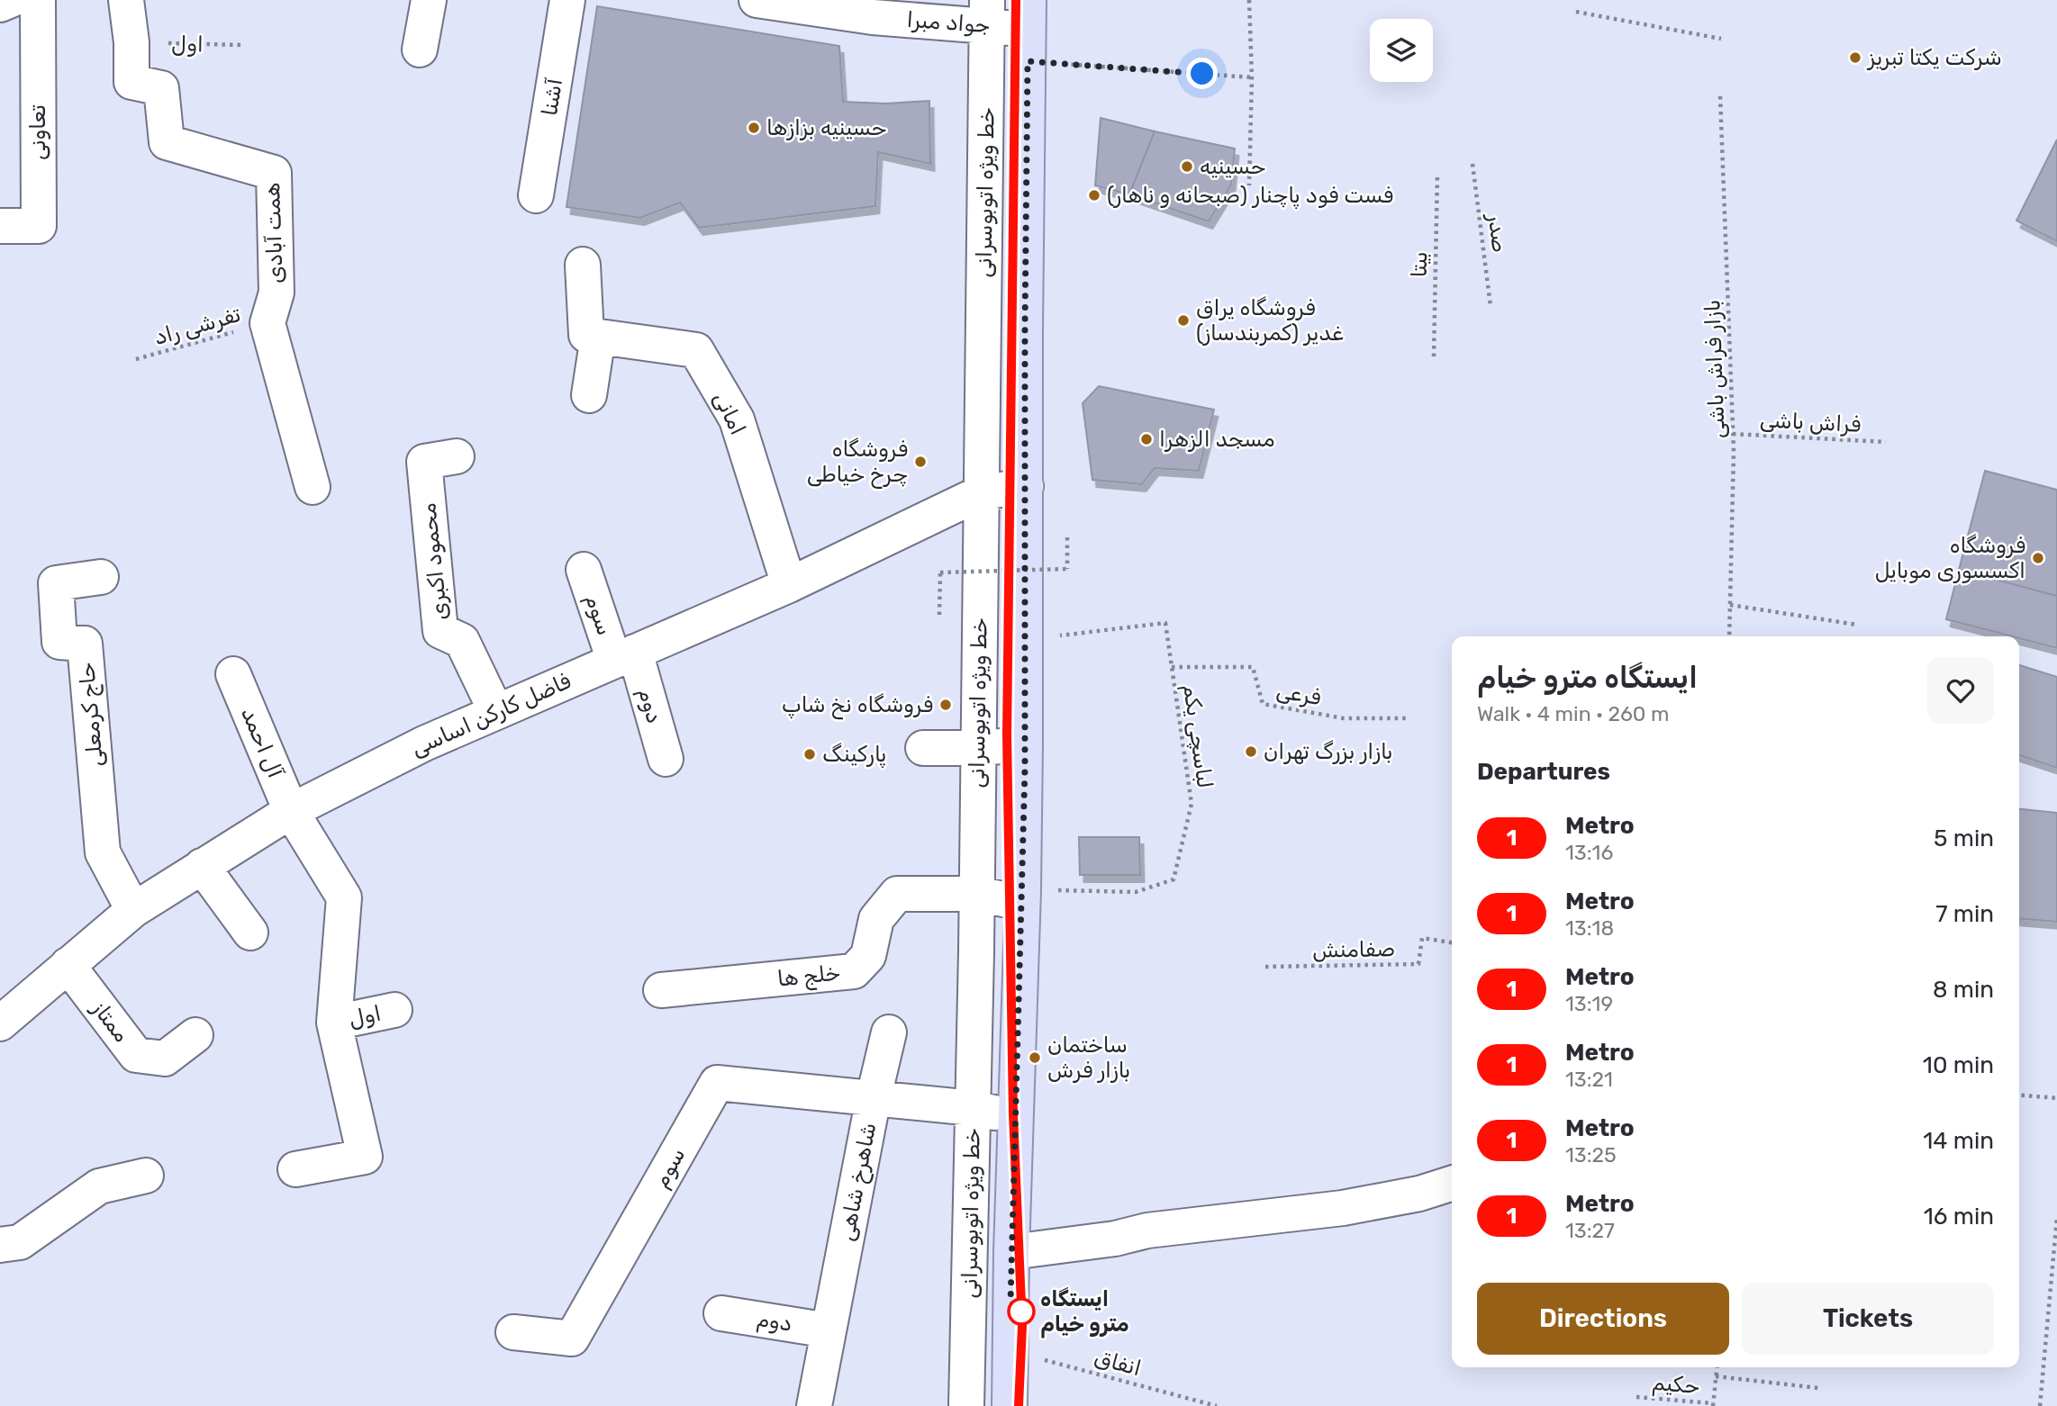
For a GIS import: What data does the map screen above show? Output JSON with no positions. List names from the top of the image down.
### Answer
{
  "streets": {
    "street": [
      "جواد مبرا",
      "اول",
      "آشنا",
      "تعاونی",
      "خط ویژه اتوبوسرانی",
      "همت آبادی",
      "امانی",
      "محمود اکبری",
      "سوم",
      "دوم",
      "حاج کرمعلی",
      "فاضل کارکن اساسی",
      "آل احمد",
      "خلج ها",
      "ممتاز",
      "شاهرخ شاهی"
    ],
    "path": [
      "صدر",
      "بیتا",
      "تفرشی راد",
      "بازار فراش باشی",
      "فراش باشی",
      "فرعی",
      "لباسچی یکم",
      "صفامنش",
      "انفاق",
      "حکیم"
    ]
  },
  "crossings": [
    ["جواد مبرا", "خط ویژه اتوبوسرانی"],
    ["اول", "همت آبادی"],
    ["اول", "آل احمد"],
    ["خط ویژه اتوبوسرانی", "فاضل کارکن اساسی"],
    ["خط ویژه اتوبوسرانی", "خلج ها"],
    ["خط ویژه اتوبوسرانی", "شاهرخ شاهی"],
    ["همت آبادی", "تفرشی راد"],
    ["بازار فراش باشی", "فراش باشی"],
    ["امانی", "فاضل کارکن اساسی"],
    ["محمود اکبری", "فاضل کارکن اساسی"],
    ["سوم", "دوم"],
    ["سوم", "فاضل کارکن اساسی"],
    ["سوم", "شاهرخ شاهی"],
    ["فرعی", "لباسچی یکم"],
    ["دوم", "فاضل کارکن اساسی"],
    ["دوم", "شاهرخ شاهی"],
    ["حاج کرمعلی", "فاضل کارکن اساسی"],
    ["فاضل کارکن اساسی", "آل احمد"],
    ["فاضل کارکن اساسی", "ممتاز"],
    ["لباسچی یکم", "خلج ها"]
  ],
  "places": [
    "شرکت یکتا تبریز",
    "حسینیه بزازها",
    "حسینیه",
    "فست فود پاچنار (صبحانه و ناهار)",
    "فروشگاه یراق غدیر (کمربندساز)",
    "مسجد الزهرا",
    "فروشگاه چرخ خیاطی",
    "فروشگاه اکسسوری موبایل",
    "فروشگاه نخ شاپ",
    "بازار بزرگ تهران",
    "پارکینگ",
    "ساختمان بازار فرش",
    "ایستگاه مترو خیام"
  ],
  "lines": ["metro line 1"],
  "page": {
    "heading": [
      ["ایستگاه مترو خیام", "Walk · 4 min · 260 m"],
      "Departures"
    ],
    "list": [
      {
        "mark": "1",
        "name": "Metro",
        "note": "13:16",
        "value": "5 min"
      },
      {
        "mark": "1",
        "name": "Metro",
        "note": "13:18",
        "value": "7 min"
      },
      {
        "mark": "1",
        "name": "Metro",
        "note": "13:19",
        "value": "8 min"
      },
      {
        "mark": "1",
        "name": "Metro",
        "note": "13:21",
        "value": "10 min"
      },
      {
        "mark": "1",
        "name": "Metro",
        "note": "13:25",
        "value": "14 min"
      },
      {
        "mark": "1",
        "name": "Metro",
        "note": "13:27",
        "value": "16 min"
      }
    ],
    "buttons": ["Directions", "Tickets"]
  }
}
